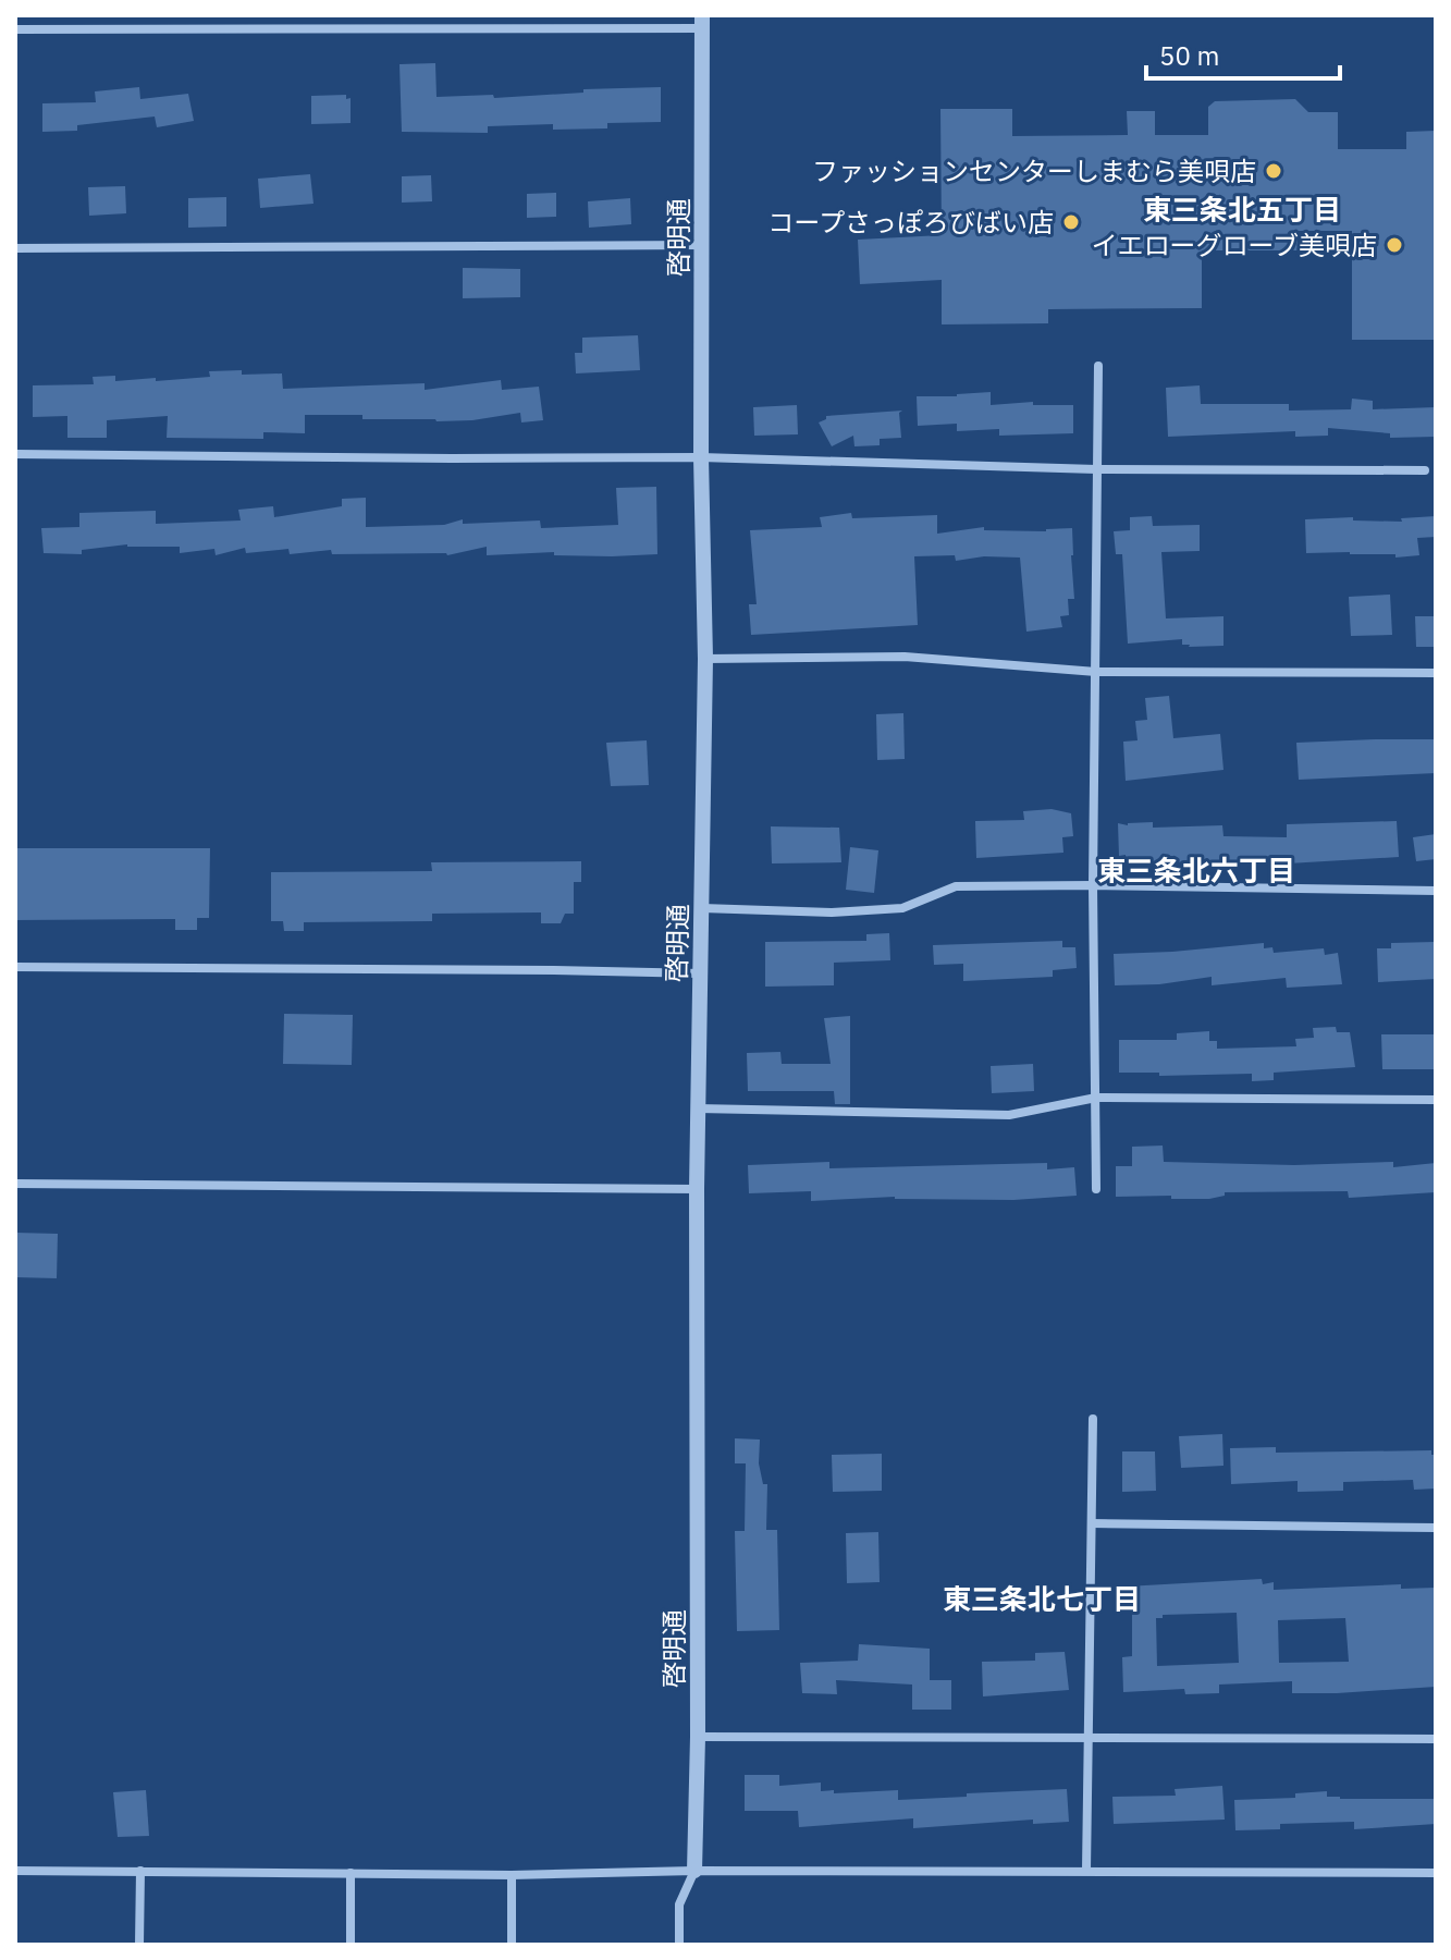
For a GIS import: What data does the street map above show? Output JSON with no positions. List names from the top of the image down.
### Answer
{
  "streets": {
    "street": ["啓明通"]
  },
  "districts": ["東三条北五丁目", "東三条北六丁目", "東三条北七丁目"],
  "places": ["ファッションセンターしまむら美唄店", "コープさっぽろびばい店", "イエローグローブ美唄店"],
  "scale_bar": "50 m"
}
